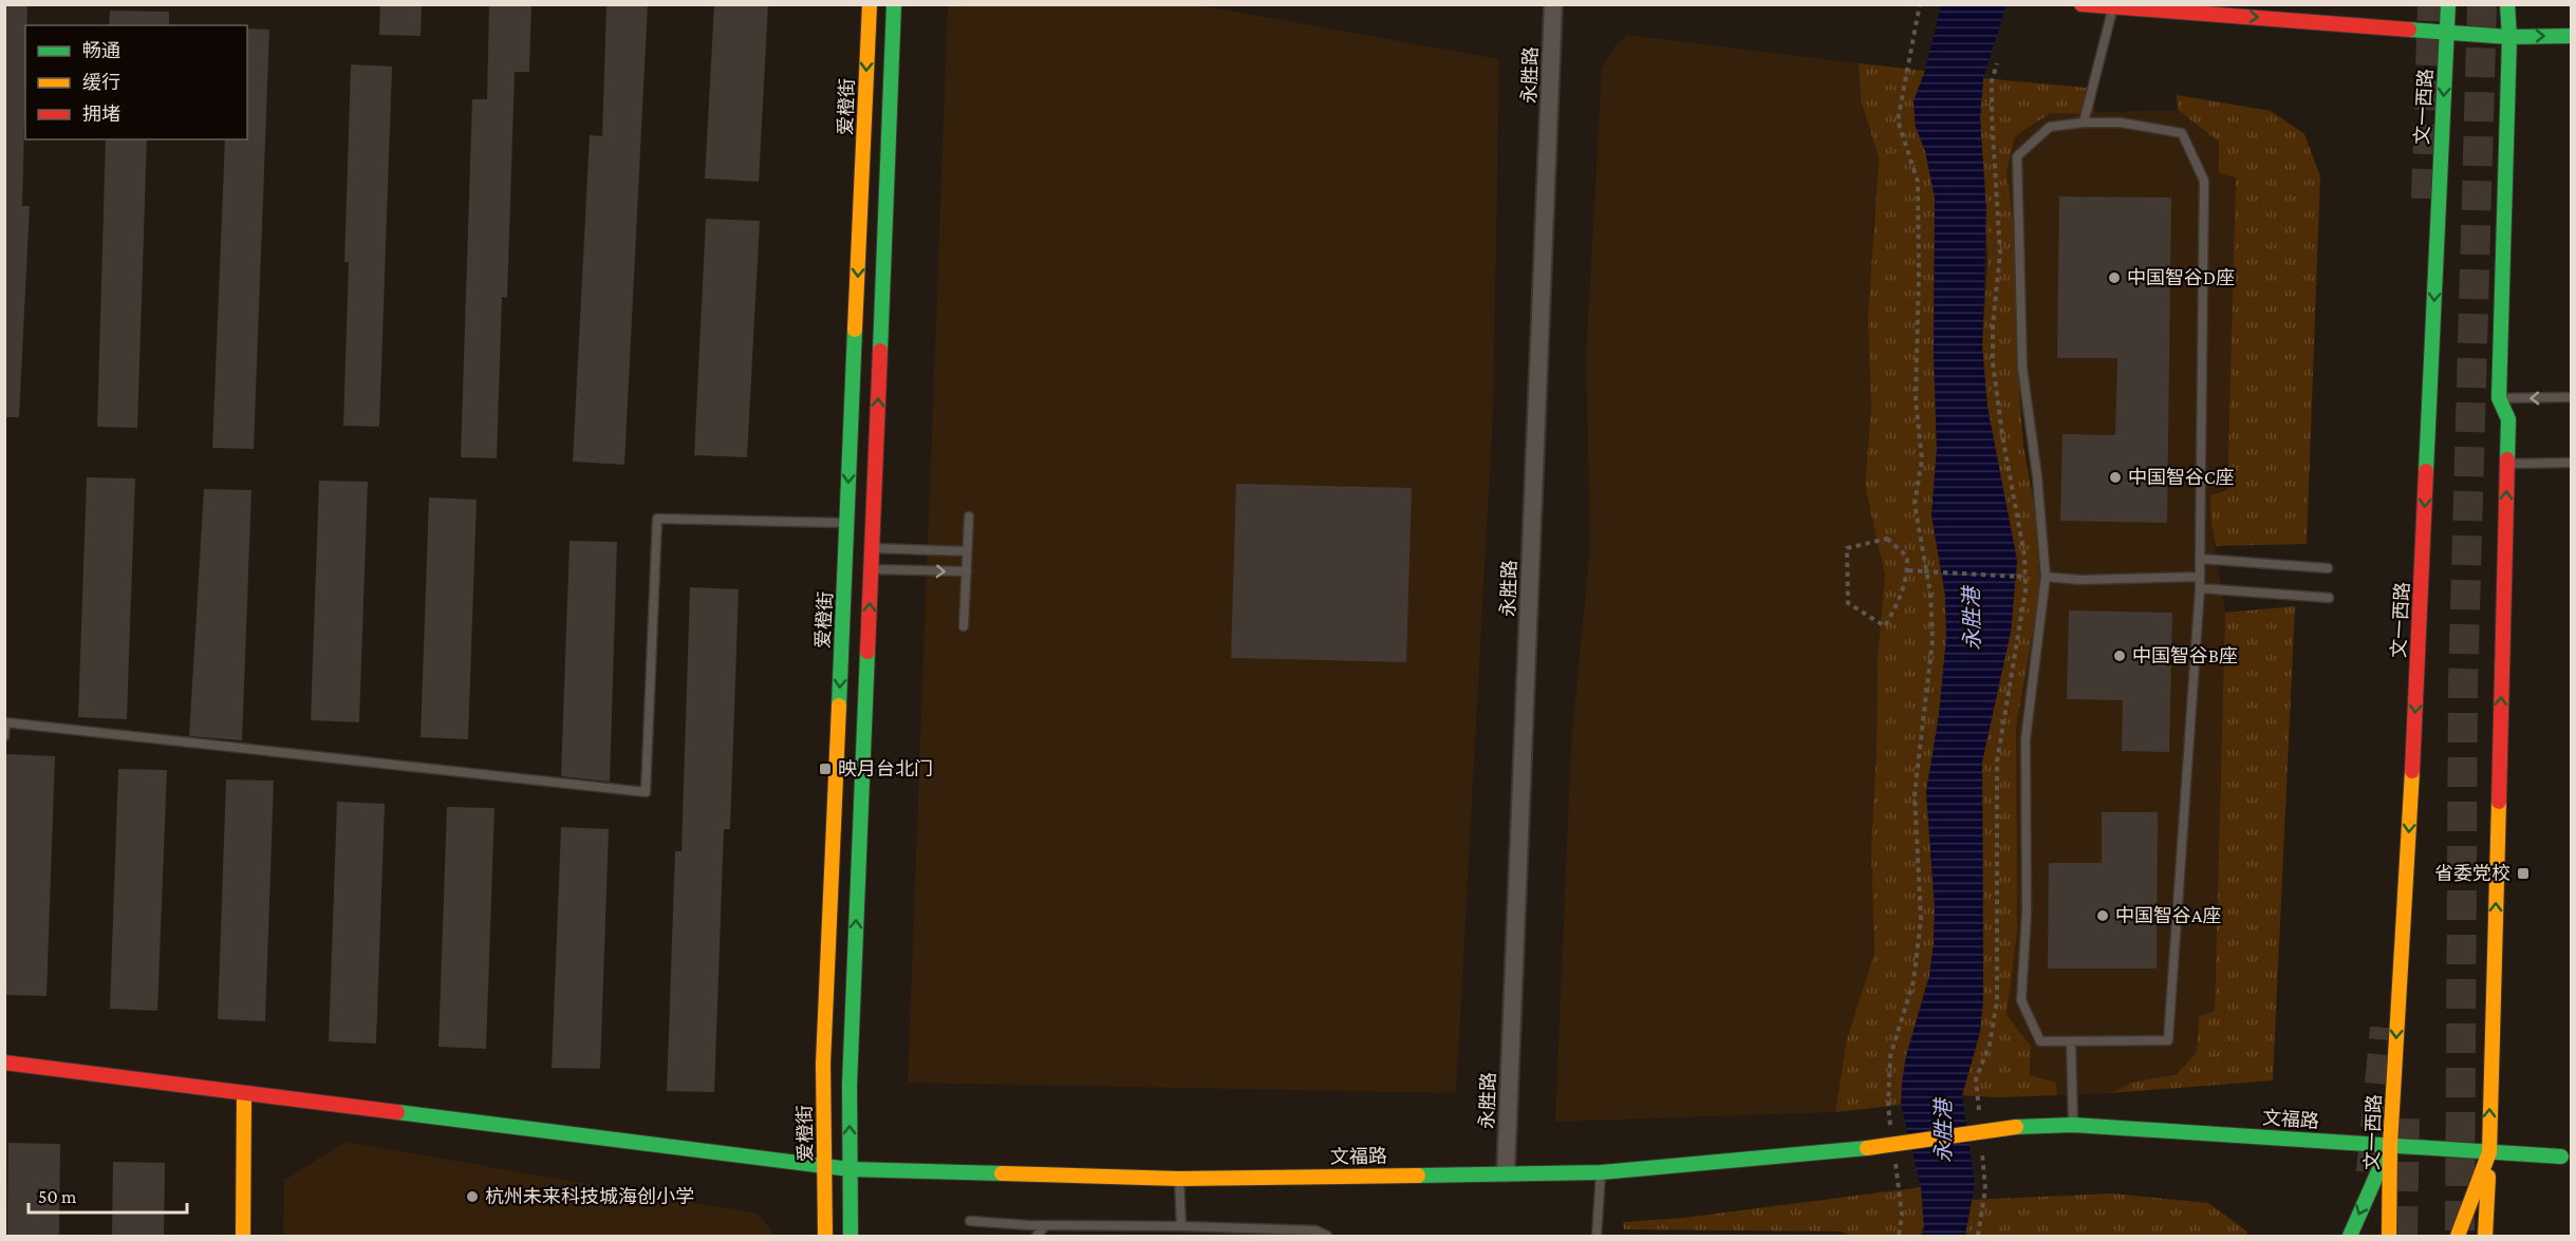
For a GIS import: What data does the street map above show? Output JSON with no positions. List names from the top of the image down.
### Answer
{
  "streets": {
    "main road": ["爱橙街", "文一西路", "文福路"],
    "street": ["永胜路"]
  },
  "crossings": [
    ["永胜路", "文福路"],
    ["爱橙街", "文福路"],
    ["文一西路", "文福路"]
  ],
  "water": ["永胜港"],
  "places": {
    "other": [
      "中国智谷D座",
      "中国智谷C座",
      "中国智谷B座",
      "中国智谷A座",
      "杭州未来科技城海创小学"
    ],
    "transit": ["映月台北门", "省委党校"]
  },
  "legend": ["畅通", "缓行", "拥堵"],
  "scale_bar": "50 m"
}
